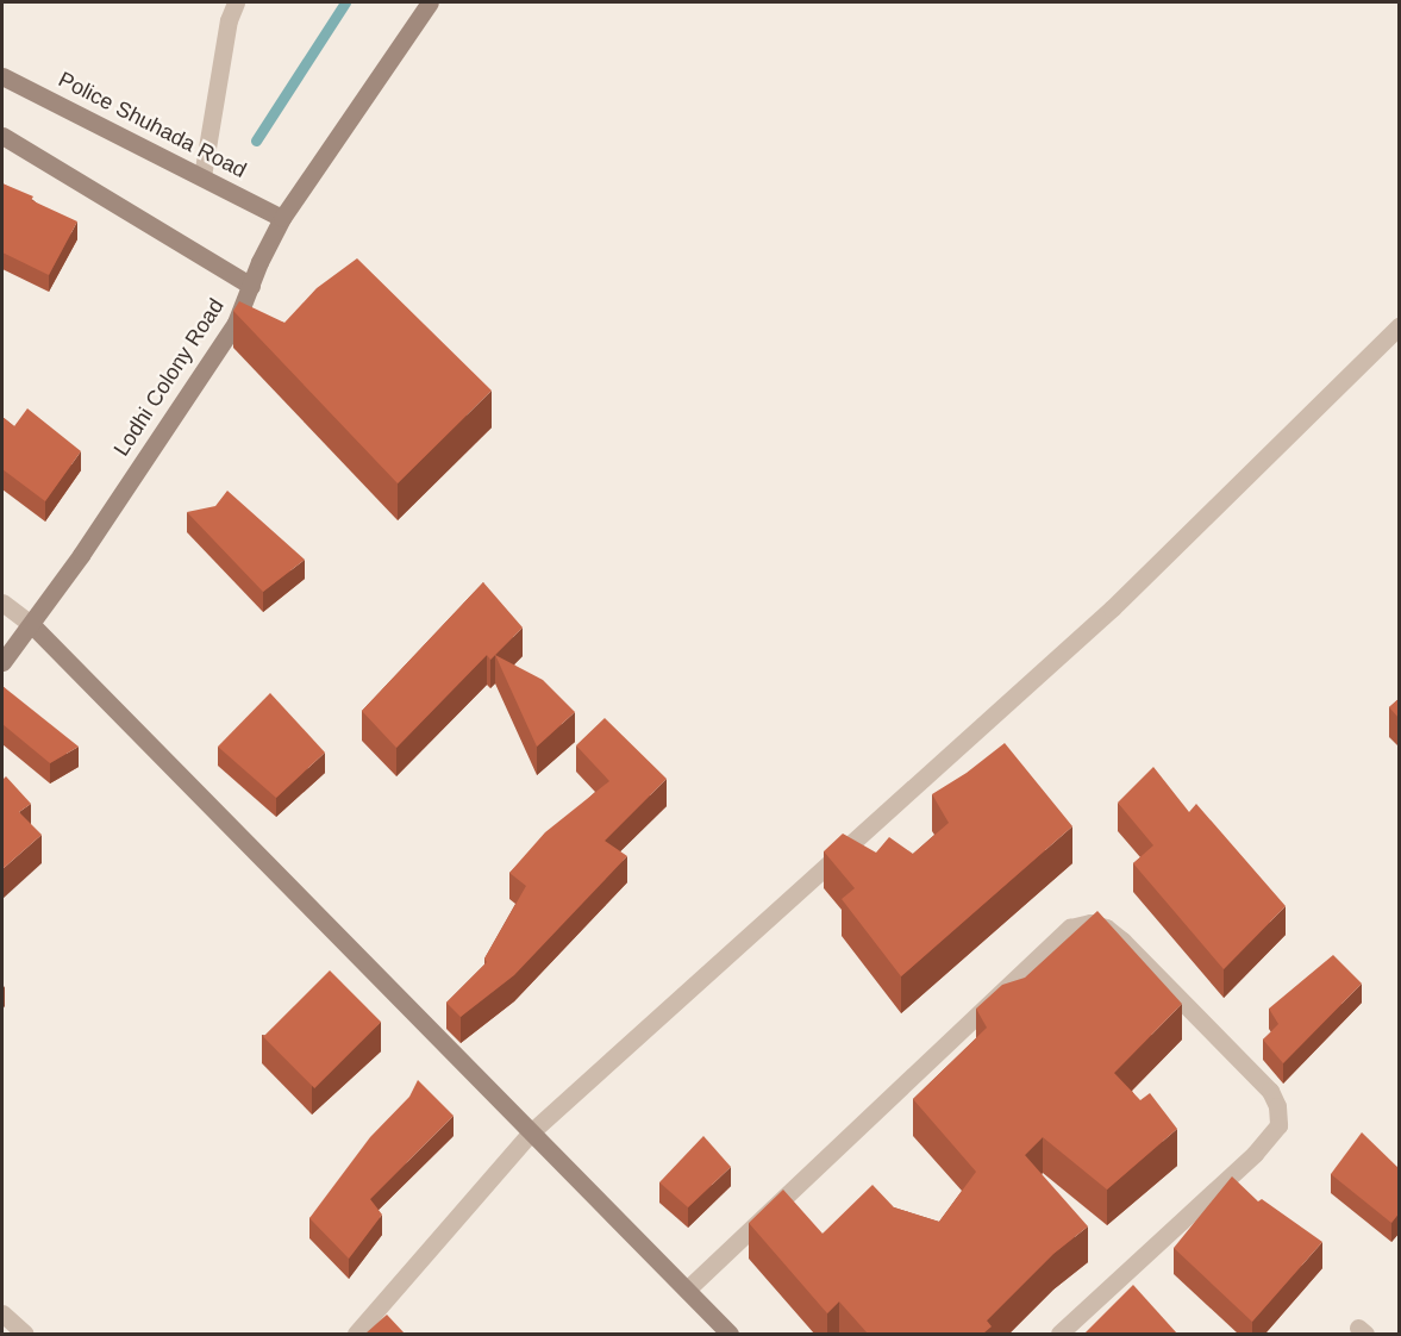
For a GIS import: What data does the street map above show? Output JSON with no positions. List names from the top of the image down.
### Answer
{
  "streets": {
    "main road": ["Police Shuhada Road", "Lodhi Colony Road"]
  },
  "crossings": [
    ["Police Shuhada Road", "Lodhi Colony Road"]
  ]
}
